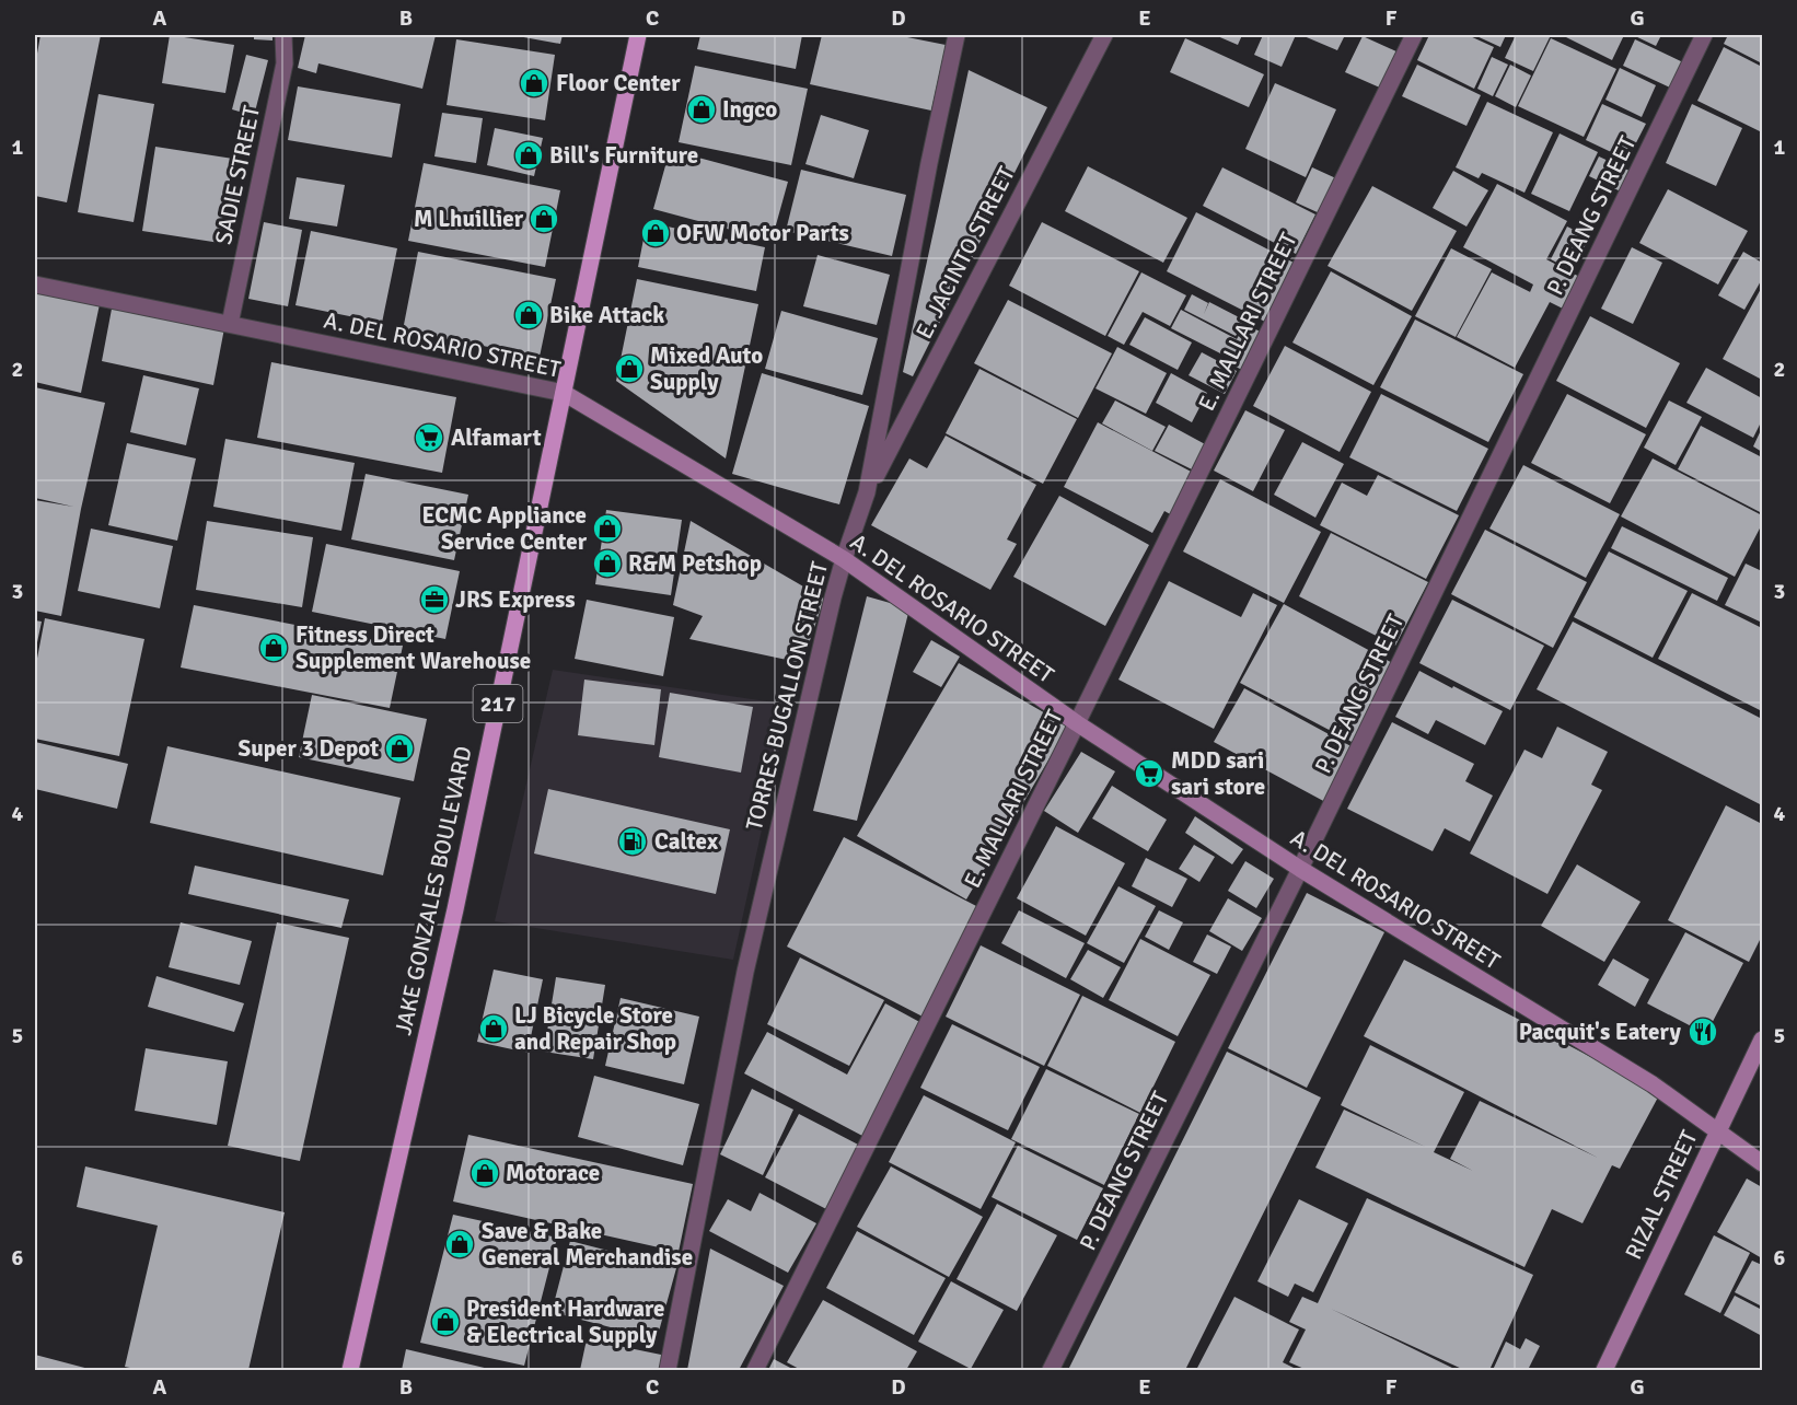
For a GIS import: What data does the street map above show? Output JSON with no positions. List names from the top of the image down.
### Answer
{
  "streets": {
    "main road": ["217", "JAKE GONZALES BOULEVARD"],
    "street": [
      "SADIE STREET",
      "P. DEANG STREET",
      "E. JACINTO STREET",
      "E. MALLARI STREET",
      "A. DEL ROSARIO STREET",
      "TORRES BUGALLON STREET",
      "RIZAL STREET"
    ]
  },
  "crossings": [
    ["SADIE STREET", "A. DEL ROSARIO STREET"],
    ["P. DEANG STREET", "A. DEL ROSARIO STREET"],
    ["E. JACINTO STREET", "TORRES BUGALLON STREET"],
    ["E. MALLARI STREET", "A. DEL ROSARIO STREET"],
    ["A. DEL ROSARIO STREET", "TORRES BUGALLON STREET"],
    ["A. DEL ROSARIO STREET", "JAKE GONZALES BOULEVARD"],
    ["A. DEL ROSARIO STREET", "RIZAL STREET"]
  ],
  "places": {
    "shop": [
      "Floor Center",
      "Ingco",
      "Bill's Furniture",
      "M Lhuillier",
      "OFW Motor Parts",
      "Bike Attack",
      "Mixed Auto Supply",
      "ECMC Appliance Service Center",
      "R&M Petshop",
      "Fitness Direct Supplement Warehouse",
      "Super 3 Depot",
      "LJ Bicycle Store and Repair Shop",
      "Motorace",
      "Save & Bake General Merchandise",
      "President Hardware & Electrical Supply"
    ],
    "supermarket": ["Alfamart", "MDD sari sari store"],
    "office": ["JRS Express"],
    "fuel station": ["Caltex"],
    "restaurant": ["Pacquit's Eatery"]
  },
  "grid": {
    "columns": [
      "A",
      "B",
      "C",
      "D",
      "E",
      "F",
      "G"
    ],
    "rows": [
      "1",
      "2",
      "3",
      "4",
      "5",
      "6"
    ]
  }
}
